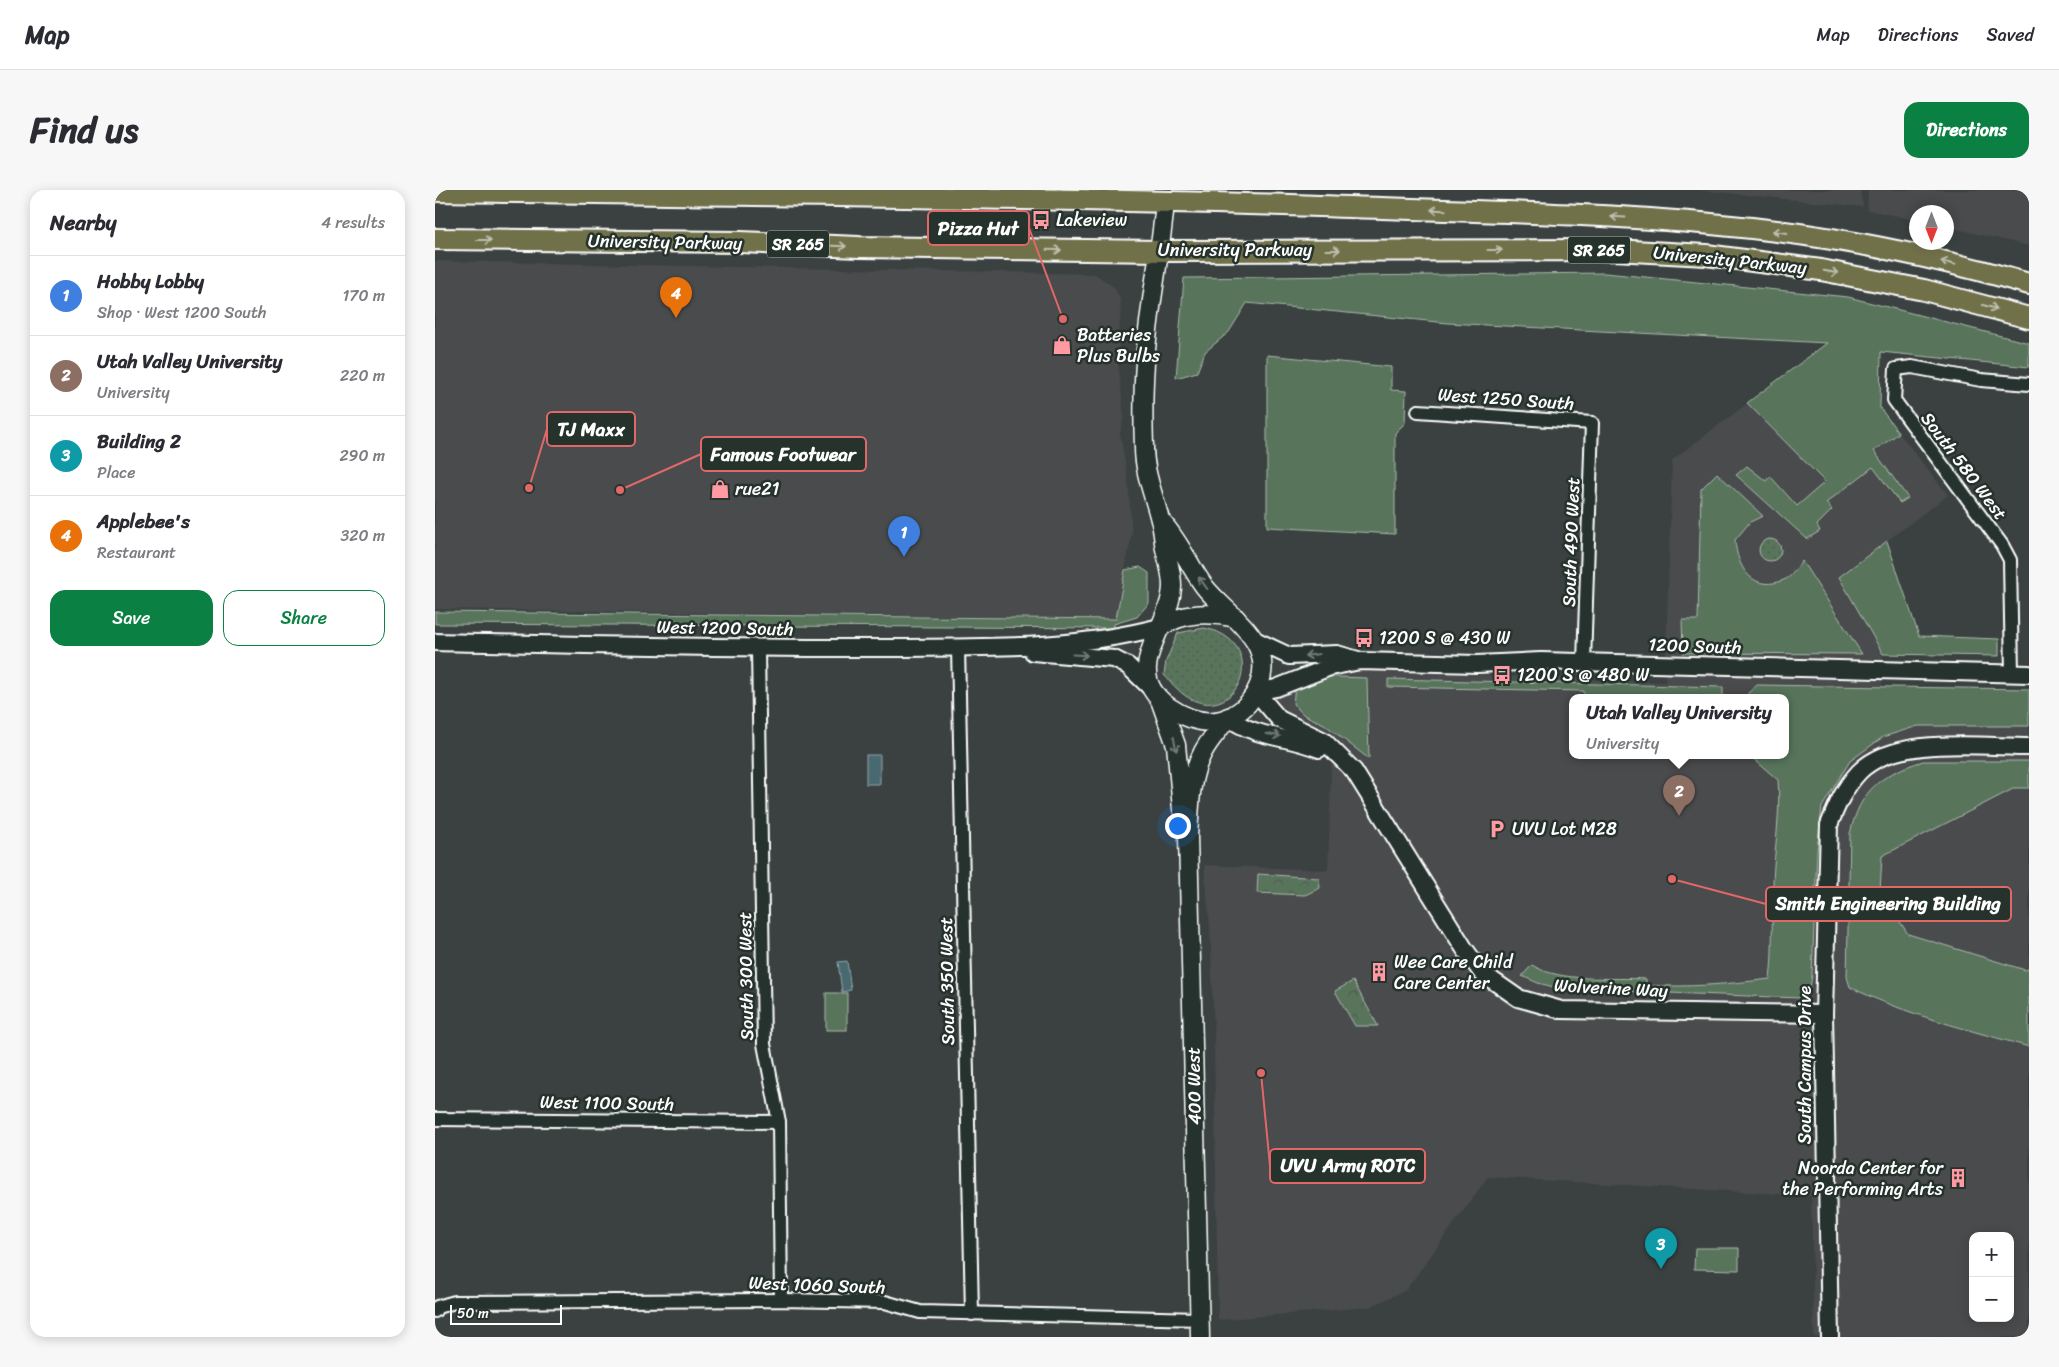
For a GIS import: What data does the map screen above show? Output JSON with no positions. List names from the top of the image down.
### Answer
{
  "streets": {
    "main road": ["University Parkway", "SR 265", "400 West"],
    "street": [
      "West 1250 South",
      "South 580 West",
      "South 490 West",
      "West 1200 South",
      "1200 South",
      "South 300 West",
      "South 350 West",
      "Wolverine Way",
      "South Campus Drive",
      "West 1100 South",
      "West 1060 South"
    ]
  },
  "crossings": [
    ["West 1250 South", "South 490 West"],
    ["South 580 West", "1200 South"],
    ["South 490 West", "1200 South"],
    ["West 1200 South", "1200 South"],
    ["West 1200 South", "South 300 West"],
    ["West 1200 South", "South 350 West"],
    ["West 1200 South", "Wolverine Way"],
    ["1200 South", "Wolverine Way"],
    ["South 300 West", "West 1100 South"],
    ["South 300 West", "West 1060 South"],
    ["South 350 West", "West 1060 South"],
    ["Wolverine Way", "South Campus Drive"],
    ["400 West", "West 1060 South"]
  ],
  "places": {
    "bus stop": ["Lakeview", "1200 S @ 430 W", "1200 S @ 480 W"],
    "other": [
      "Pizza Hut",
      "TJ Maxx",
      "Famous Footwear",
      "Smith Engineering Building",
      "UVU Army ROTC"
    ],
    "shop": ["Batteries Plus Bulbs", "rue21"],
    "parking": ["UVU Lot M28"],
    "building": ["Wee Care Child Care Center", "Noorda Center for the Performing Arts"]
  },
  "scale_bar": "50 m",
  "north": "bottom",
  "page": {
    "header": "Map",
    "nav": ["Map", "Directions", "Saved"],
    "title": "Find us",
    "buttons": [
      "Directions",
      ["Save", "Share"]
    ],
    "heading": ["Nearby", "4 results"],
    "list": [
      {
        "mark": "1",
        "name": "Hobby Lobby",
        "note": "Shop · West 1200 South",
        "value": "170 m"
      },
      {
        "mark": "2",
        "name": "Utah Valley University",
        "note": "University",
        "value": "220 m"
      },
      {
        "mark": "3",
        "name": "Building 2",
        "note": "Place",
        "value": "290 m"
      },
      {
        "mark": "4",
        "name": "Applebee's",
        "note": "Restaurant",
        "value": "320 m"
      }
    ],
    "pins": [
      "4",
      "1",
      "2",
      "3"
    ],
    "popup": ["Utah Valley University", "University"],
    "map_buttons": ["+", "−"],
    "scale": "50 m"
  }
}
